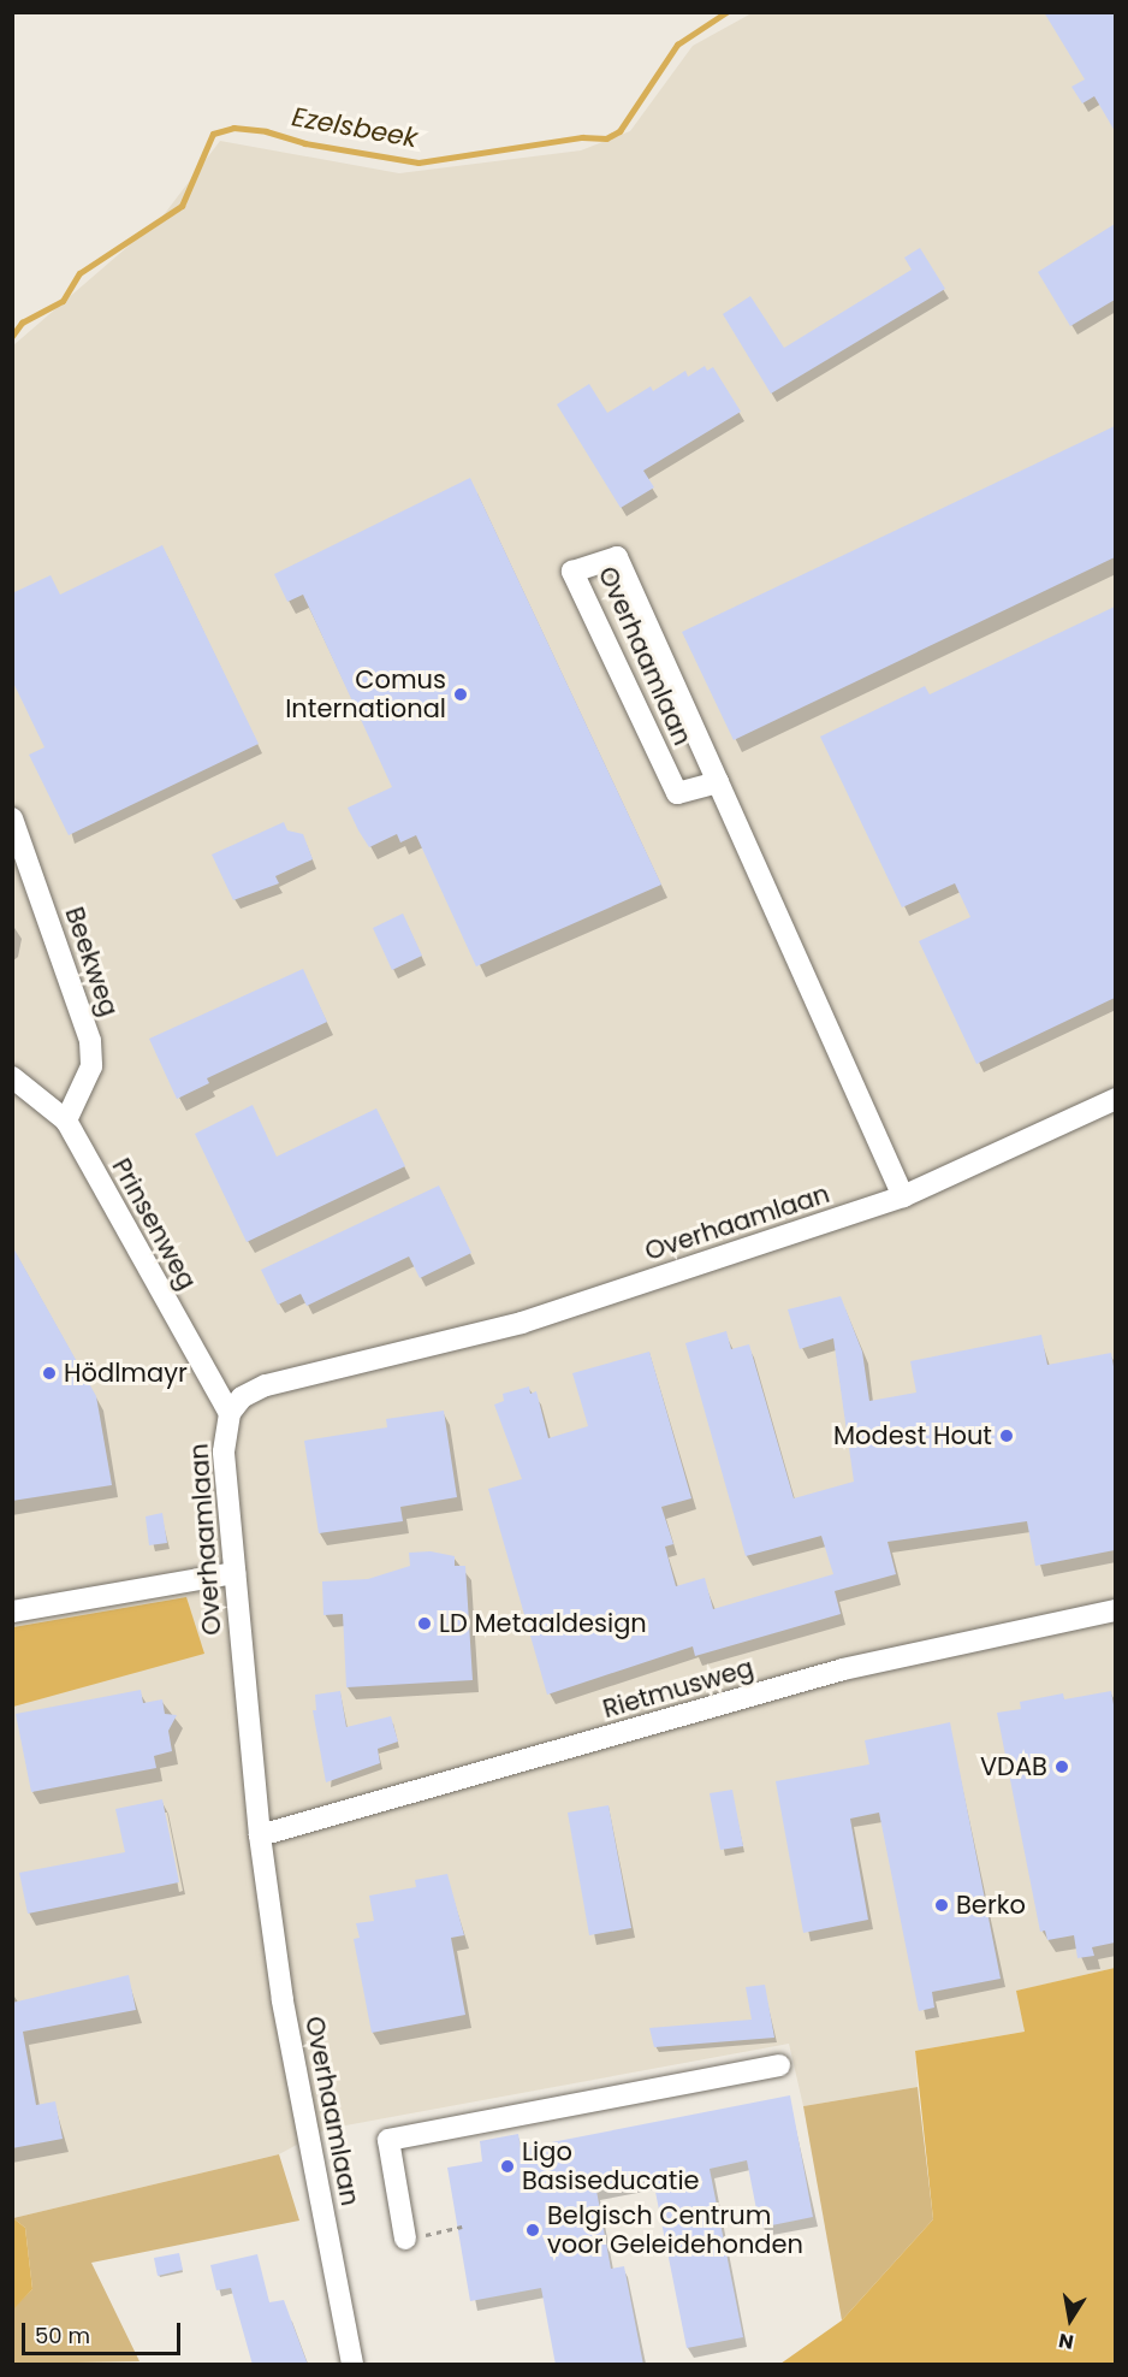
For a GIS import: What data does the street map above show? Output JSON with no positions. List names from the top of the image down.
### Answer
{
  "streets": {
    "street": [
      "Overhaamlaan",
      "Beekweg",
      "Prinsenweg",
      "Rietmusweg"
    ]
  },
  "crossings": [
    ["Overhaamlaan", "Prinsenweg"],
    ["Overhaamlaan", "Rietmusweg"],
    ["Beekweg", "Prinsenweg"]
  ],
  "water": ["Ezelsbeek"],
  "places": [
    "Comus International",
    "Hödlmayr",
    "Modest Hout",
    "LD Metaaldesign",
    "VDAB",
    "Berko",
    "Ligo Basiseducatie",
    "Belgisch Centrum voor Geleidehonden"
  ],
  "scale_bar": "50 m",
  "north": "bottom"
}
